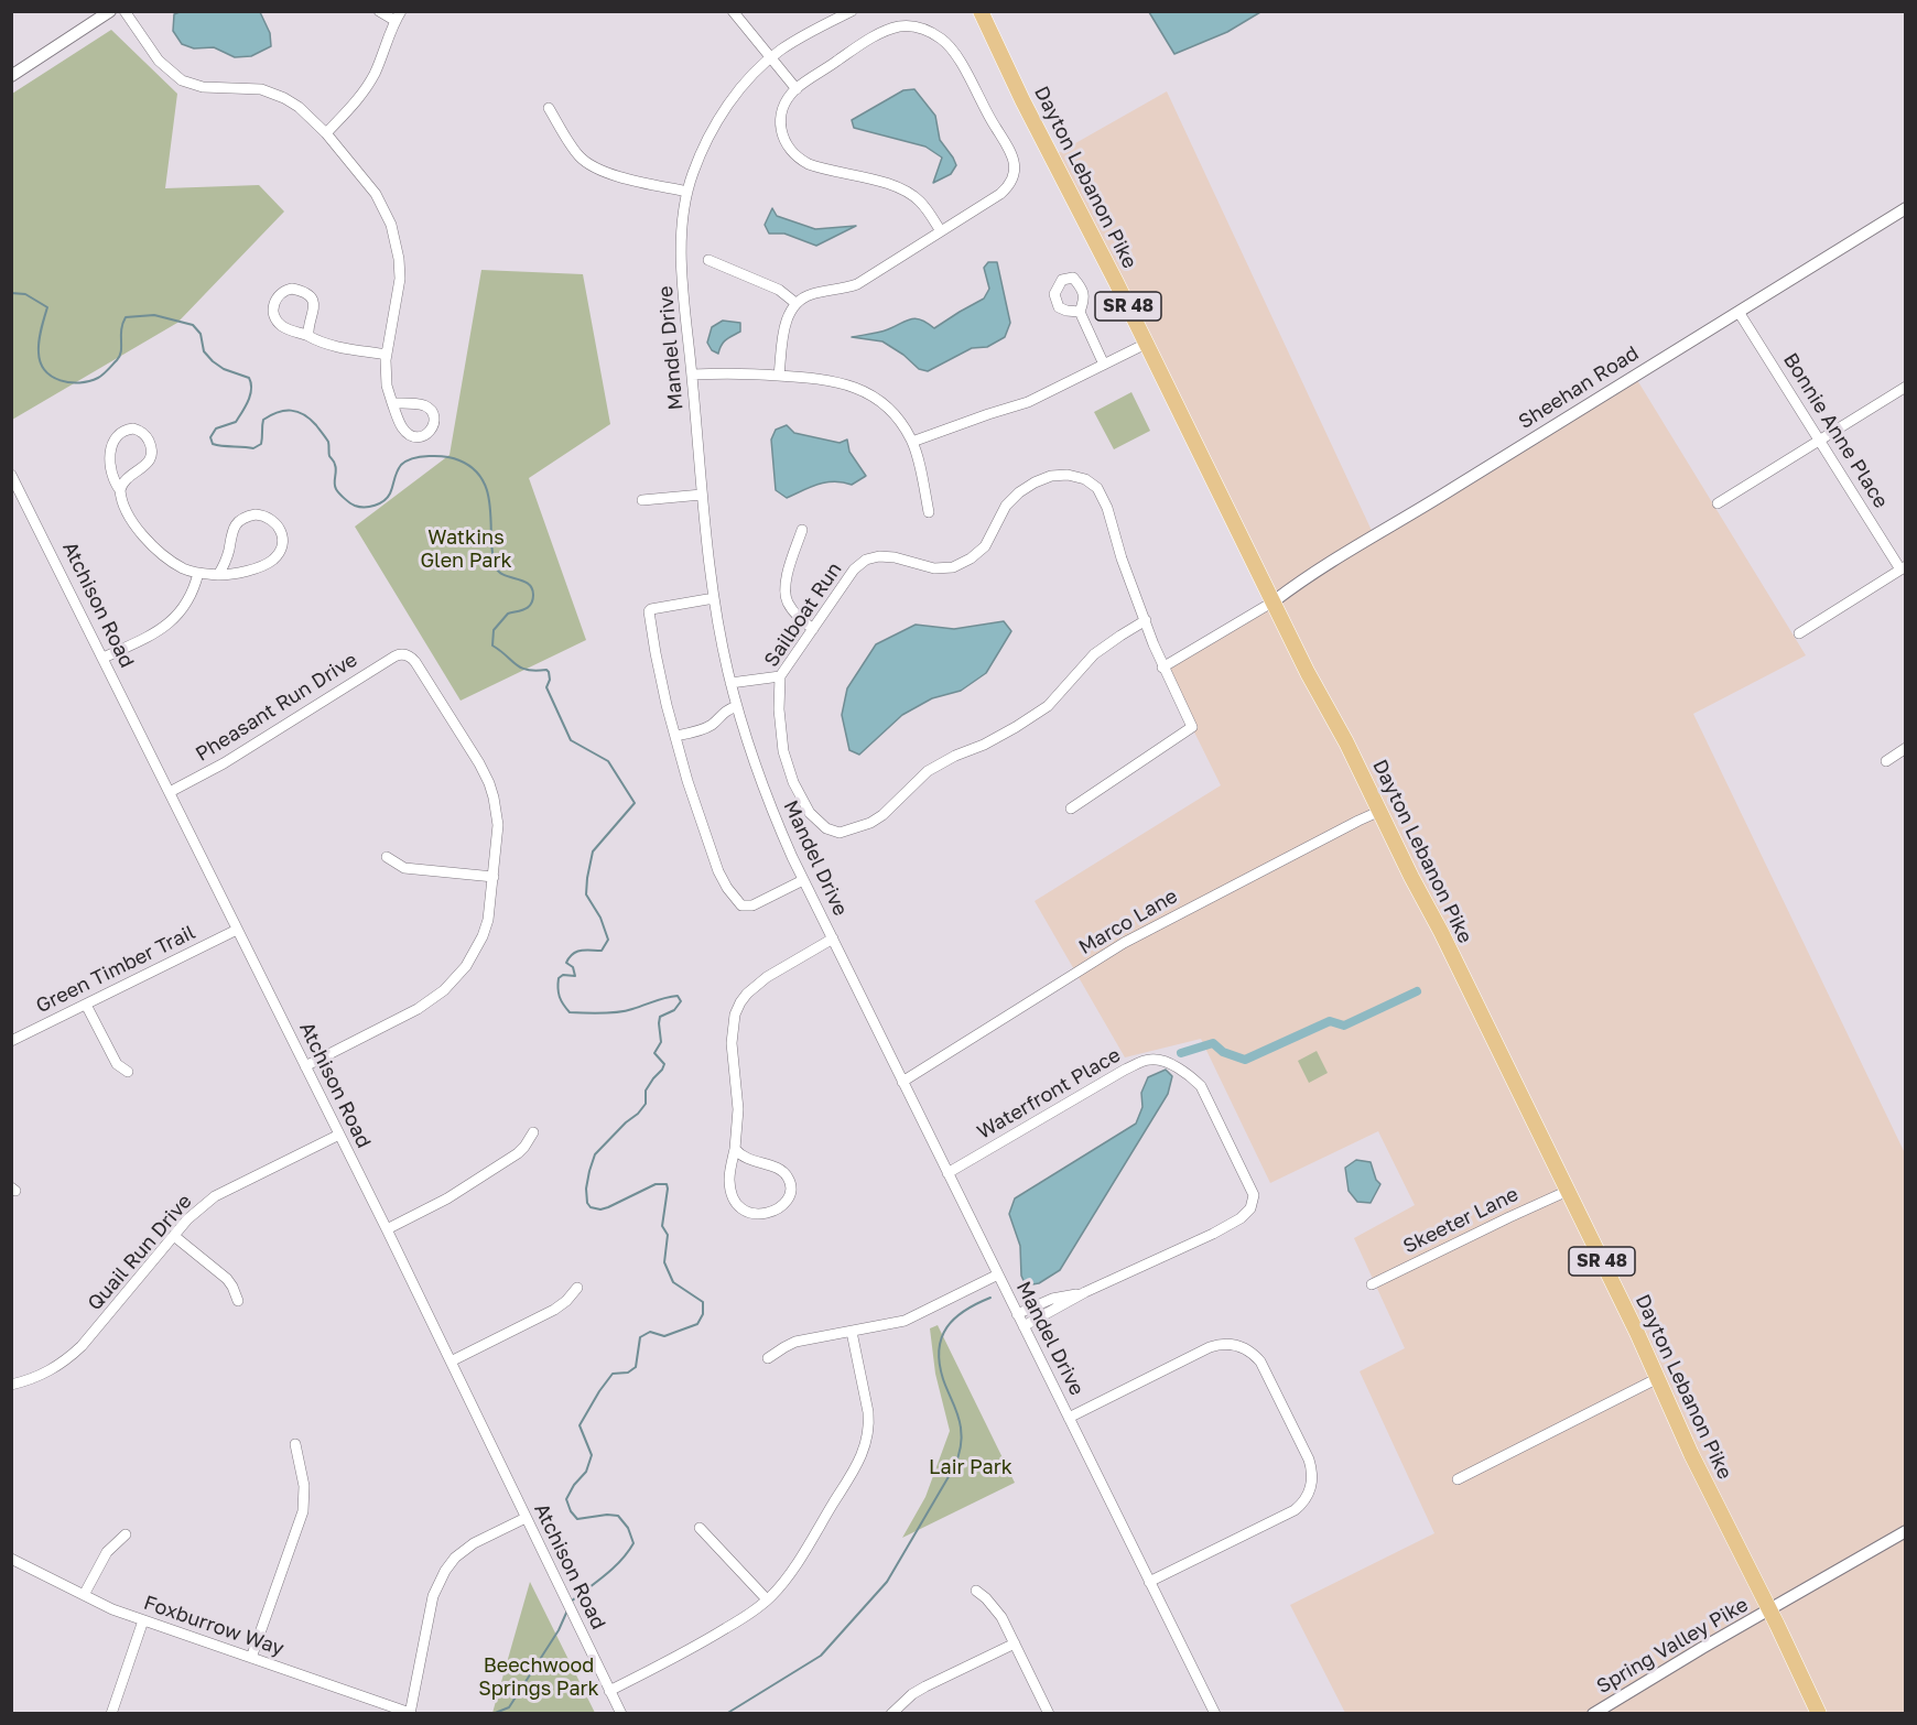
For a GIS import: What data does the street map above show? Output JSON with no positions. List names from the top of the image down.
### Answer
{
  "streets": {
    "main road": ["Dayton Lebanon Pike", "SR 48"],
    "street": [
      "Mandel Drive",
      "Sheehan Road",
      "Bonnie Anne Place",
      "Atchison Road",
      "Sailboat Run",
      "Pheasant Run Drive",
      "Marco Lane",
      "Green Timber Trail",
      "Waterfront Place",
      "Skeeter Lane",
      "Quail Run Drive",
      "Foxburrow Way",
      "Spring Valley Pike"
    ]
  },
  "crossings": [
    ["Dayton Lebanon Pike", "Sheehan Road"],
    ["Dayton Lebanon Pike", "Marco Lane"],
    ["Dayton Lebanon Pike", "Skeeter Lane"],
    ["Dayton Lebanon Pike", "Spring Valley Pike"],
    ["Mandel Drive", "Marco Lane"],
    ["Mandel Drive", "Waterfront Place"],
    ["Sheehan Road", "Bonnie Anne Place"],
    ["Atchison Road", "Pheasant Run Drive"],
    ["Atchison Road", "Green Timber Trail"],
    ["Atchison Road", "Quail Run Drive"]
  ],
  "parks": ["Watkins Glen Park", "Lair Park", "Beechwood Springs Park"]
}
